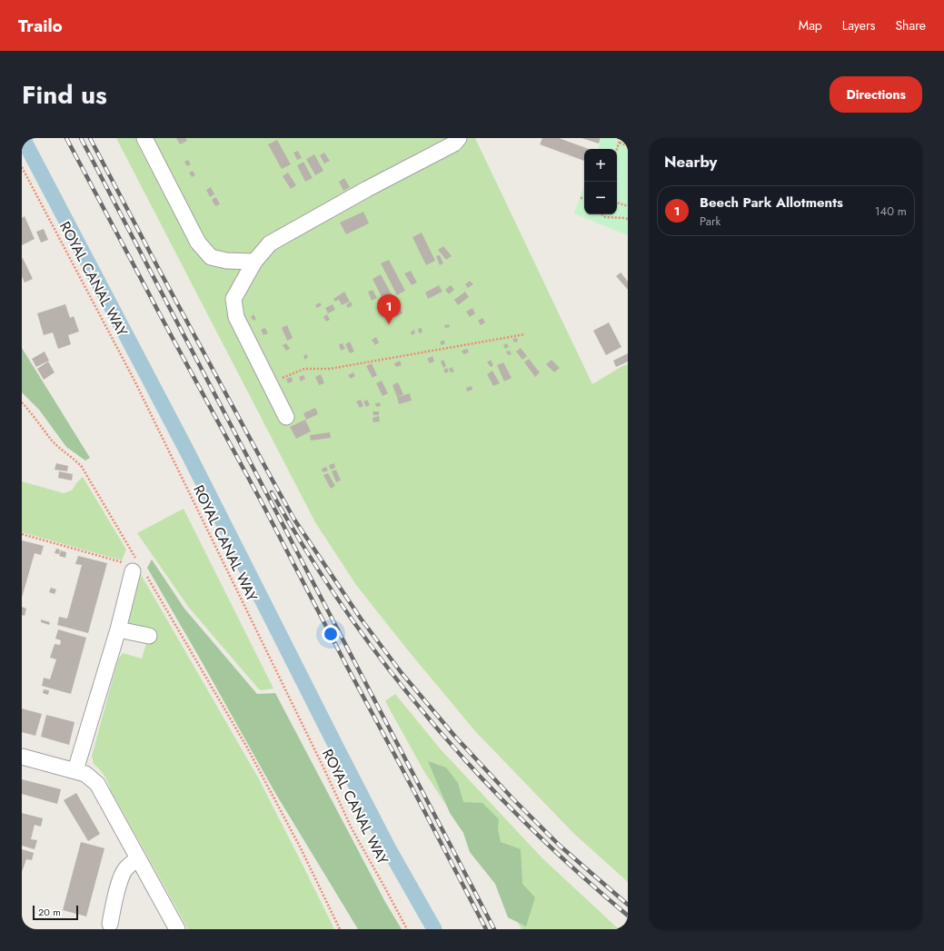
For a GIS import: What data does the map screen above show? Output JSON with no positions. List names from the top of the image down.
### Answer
{
  "streets": {
    "path": ["ROYAL CANAL WAY"]
  },
  "scale_bar": "20 m",
  "page": {
    "header": "Trailo",
    "nav": ["Map", "Layers", "Share"],
    "title": "Find us",
    "buttons": "Directions",
    "heading": "Nearby",
    "map_buttons": ["+", "−"],
    "list": [
      {
        "mark": "1",
        "name": "Beech Park Allotments",
        "note": "Park",
        "value": "140 m"
      }
    ],
    "pins": "1",
    "scale": "20 m"
  }
}
